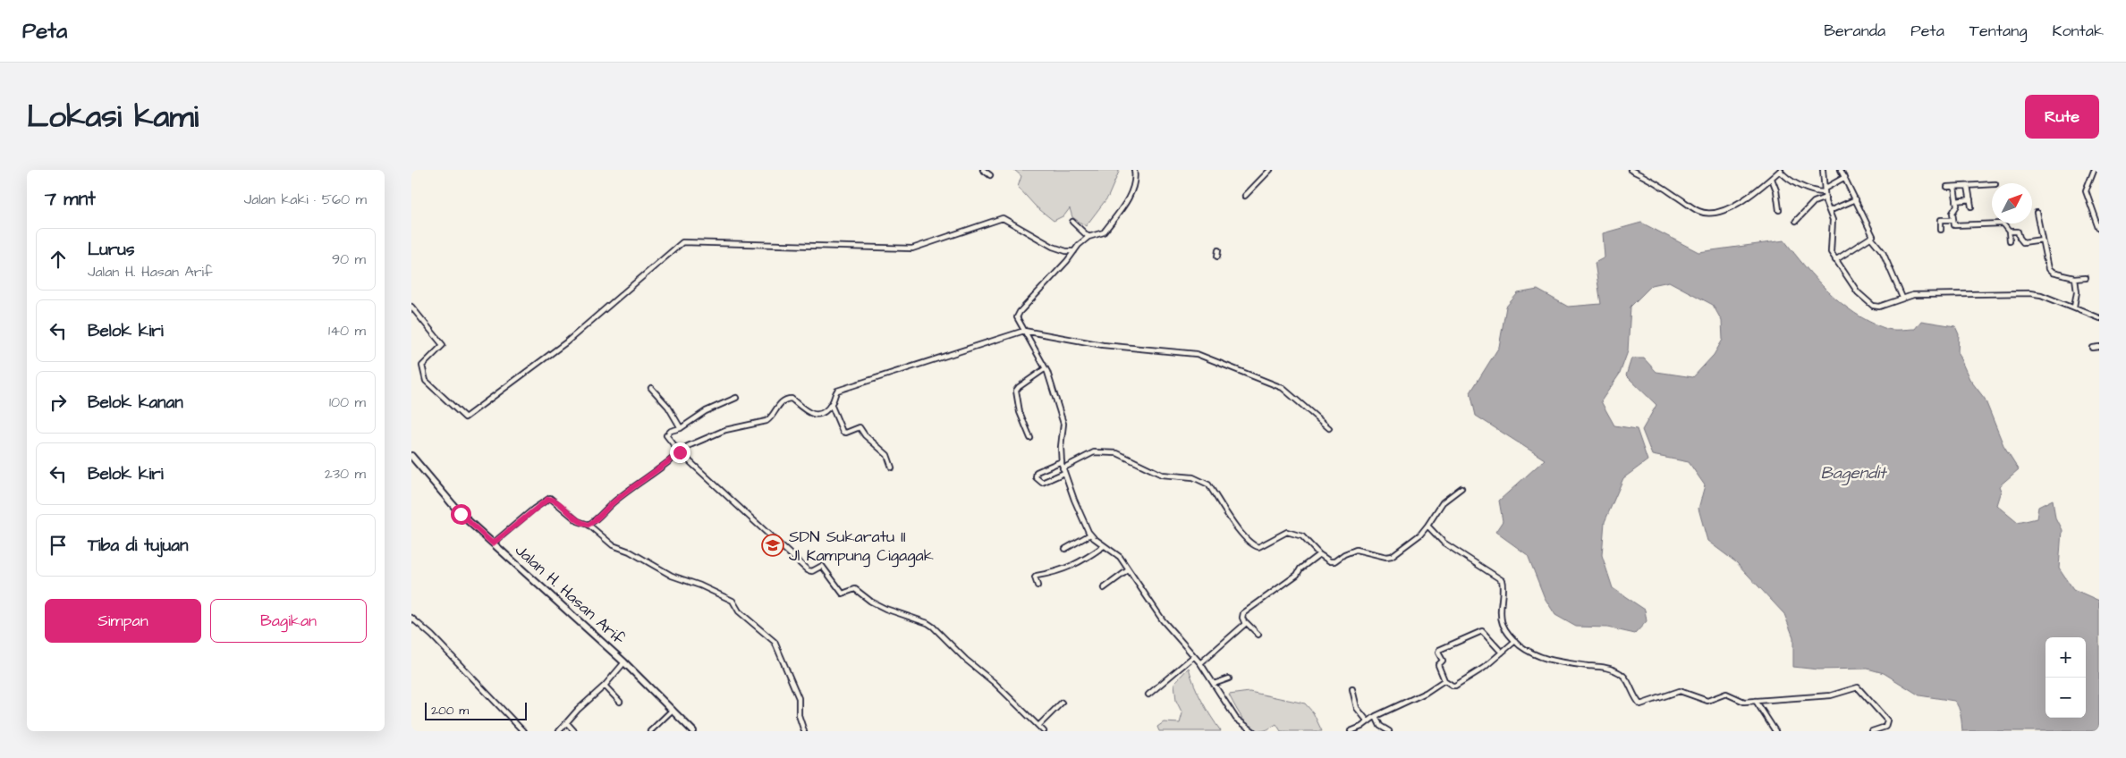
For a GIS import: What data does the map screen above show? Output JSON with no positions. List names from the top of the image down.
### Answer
{
  "streets": {
    "main road": ["Jalan H. Hasan Arif"]
  },
  "water": ["Bagendit"],
  "places": {
    "school or university": ["SDN Sukaratu II Jl Kampung Cigagak"]
  },
  "scale_bar": "200 m",
  "north": "top right",
  "page": {
    "header": "Peta",
    "nav": [
      "Beranda",
      "Peta",
      "Tentang",
      "Kontak"
    ],
    "title": "Lokasi kami",
    "buttons": [
      "Rute",
      ["Simpan", "Bagikan"]
    ],
    "heading": ["7 mnt", "Jalan kaki · 560 m"],
    "list": [
      ["Lurus", "Jalan H. Hasan Arif", "90 m"],
      ["Belok kiri", "140 m"],
      ["Belok kanan", "100 m"],
      ["Belok kiri", "230 m"],
      "Tiba di tujuan"
    ],
    "map_buttons": ["+", "−"],
    "scale": "200 m"
  }
}
